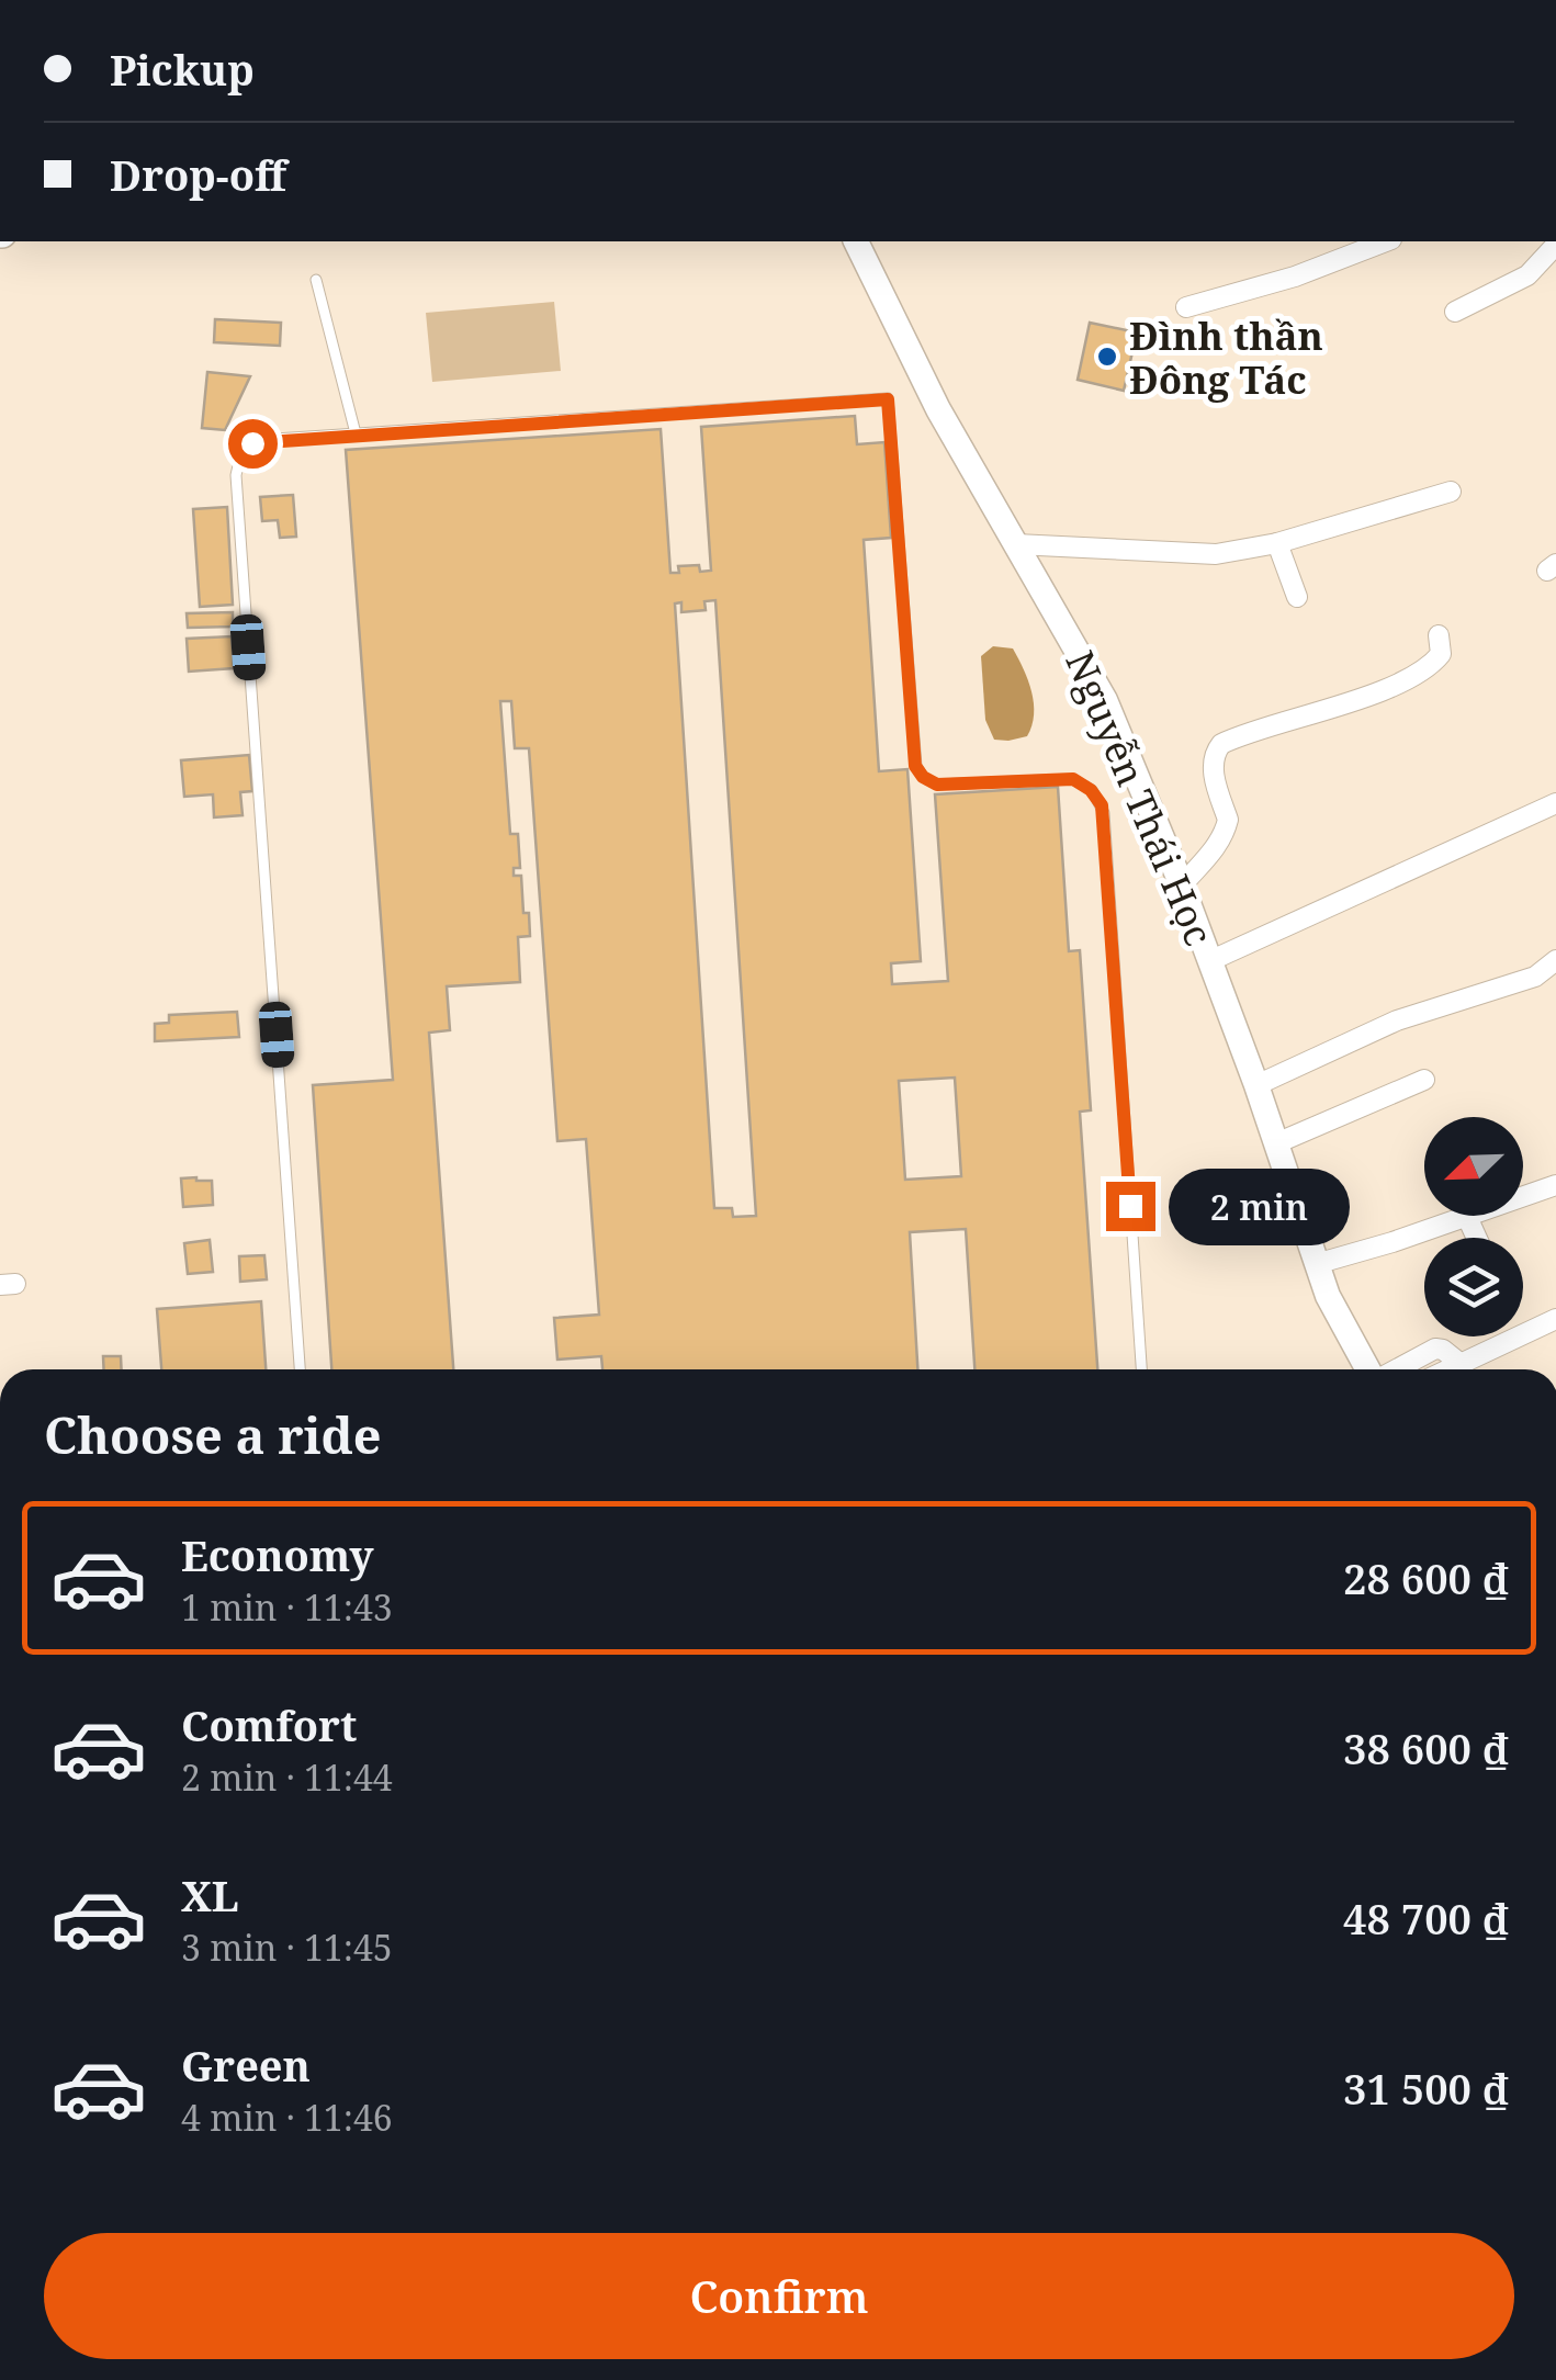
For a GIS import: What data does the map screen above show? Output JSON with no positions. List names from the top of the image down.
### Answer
{
  "streets": {
    "street": ["Nguyễn Thái Học"]
  },
  "places": ["Đình thần Đông Tác"],
  "north": "bottom left",
  "page": {
    "banner": ["Pickup", "Drop-off"],
    "bubble": "2 min",
    "heading": "Choose a ride",
    "list": [
      {
        "name": "Economy",
        "note": "1 min · 11:43",
        "value": "28 600 ₫"
      },
      {
        "name": "Comfort",
        "note": "2 min · 11:44",
        "value": "38 600 ₫"
      },
      {
        "name": "XL",
        "note": "3 min · 11:45",
        "value": "48 700 ₫"
      },
      {
        "name": "Green",
        "note": "4 min · 11:46",
        "value": "31 500 ₫"
      }
    ],
    "buttons": "Confirm"
  }
}
